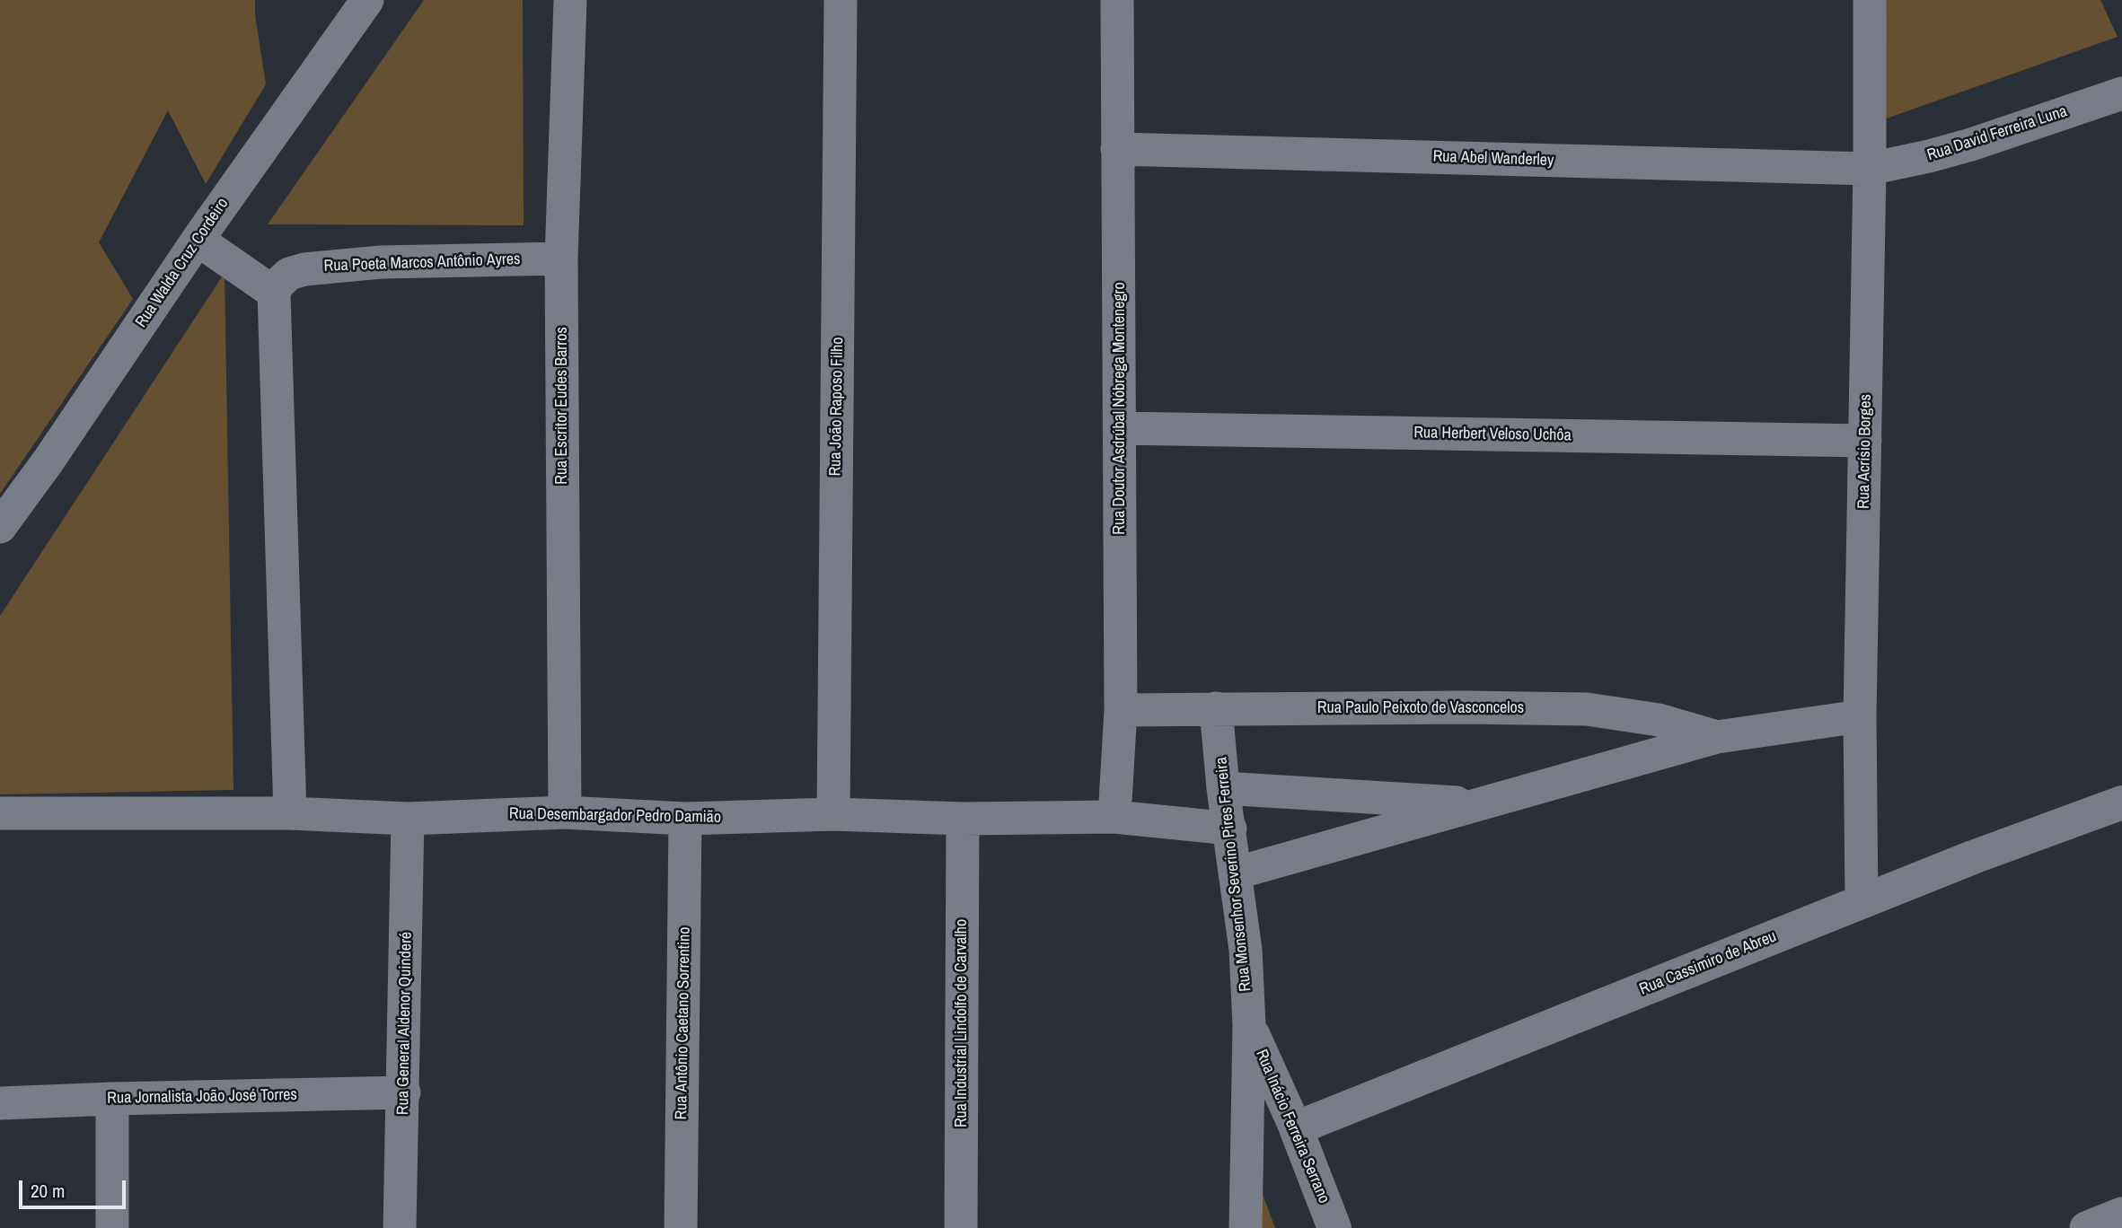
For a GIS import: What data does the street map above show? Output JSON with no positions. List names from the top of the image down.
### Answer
{
  "streets": {
    "street": [
      "Rua David Ferreira Luna",
      "Rua Abel Wanderley",
      "Rua Walda Cruz Cordeiro",
      "Rua Poeta Marcos Antônio Ayres",
      "Rua Escritor Eudes Barros",
      "Rua João Raposo Filho",
      "Rua Doutor Asdrúbal Nóbrega Montenegro",
      "Rua Herbert Veloso Uchôa",
      "Rua Acrísio Borges",
      "Rua Paulo Peixoto de Vasconcelos",
      "Rua Desembargador Pedro Damião",
      "Rua Monsenhor Severino Pires Ferreira",
      "Rua Cassimiro de Abreu",
      "Rua General Aldenor Quinderé",
      "Rua Antônio Caetano Sorrentino",
      "Rua Industrial Lindolfo de Carvalho",
      "Rua Jornalista João José Torres",
      "Rua Inácio Ferreira Serrano"
    ]
  },
  "crossings": [
    ["Rua David Ferreira Luna", "Rua Abel Wanderley"],
    ["Rua David Ferreira Luna", "Rua Acrísio Borges"],
    ["Rua Abel Wanderley", "Rua Doutor Asdrúbal Nóbrega Montenegro"],
    ["Rua Abel Wanderley", "Rua Acrísio Borges"],
    ["Rua Poeta Marcos Antônio Ayres", "Rua Escritor Eudes Barros"],
    ["Rua Escritor Eudes Barros", "Rua Desembargador Pedro Damião"],
    ["Rua João Raposo Filho", "Rua Desembargador Pedro Damião"],
    ["Rua Doutor Asdrúbal Nóbrega Montenegro", "Rua Herbert Veloso Uchôa"],
    ["Rua Doutor Asdrúbal Nóbrega Montenegro", "Rua Paulo Peixoto de Vasconcelos"],
    ["Rua Doutor Asdrúbal Nóbrega Montenegro", "Rua Desembargador Pedro Damião"],
    ["Rua Herbert Veloso Uchôa", "Rua Acrísio Borges"],
    ["Rua Acrísio Borges", "Rua Paulo Peixoto de Vasconcelos"],
    ["Rua Acrísio Borges", "Rua Cassimiro de Abreu"],
    ["Rua Paulo Peixoto de Vasconcelos", "Rua Monsenhor Severino Pires Ferreira"],
    ["Rua Desembargador Pedro Damião", "Rua Monsenhor Severino Pires Ferreira"],
    ["Rua Desembargador Pedro Damião", "Rua General Aldenor Quinderé"],
    ["Rua Desembargador Pedro Damião", "Rua Antônio Caetano Sorrentino"],
    ["Rua Desembargador Pedro Damião", "Rua Industrial Lindolfo de Carvalho"],
    ["Rua Monsenhor Severino Pires Ferreira", "Rua Inácio Ferreira Serrano"],
    ["Rua Cassimiro de Abreu", "Rua Inácio Ferreira Serrano"],
    ["Rua General Aldenor Quinderé", "Rua Jornalista João José Torres"]
  ],
  "scale_bar": "20 m"
}
